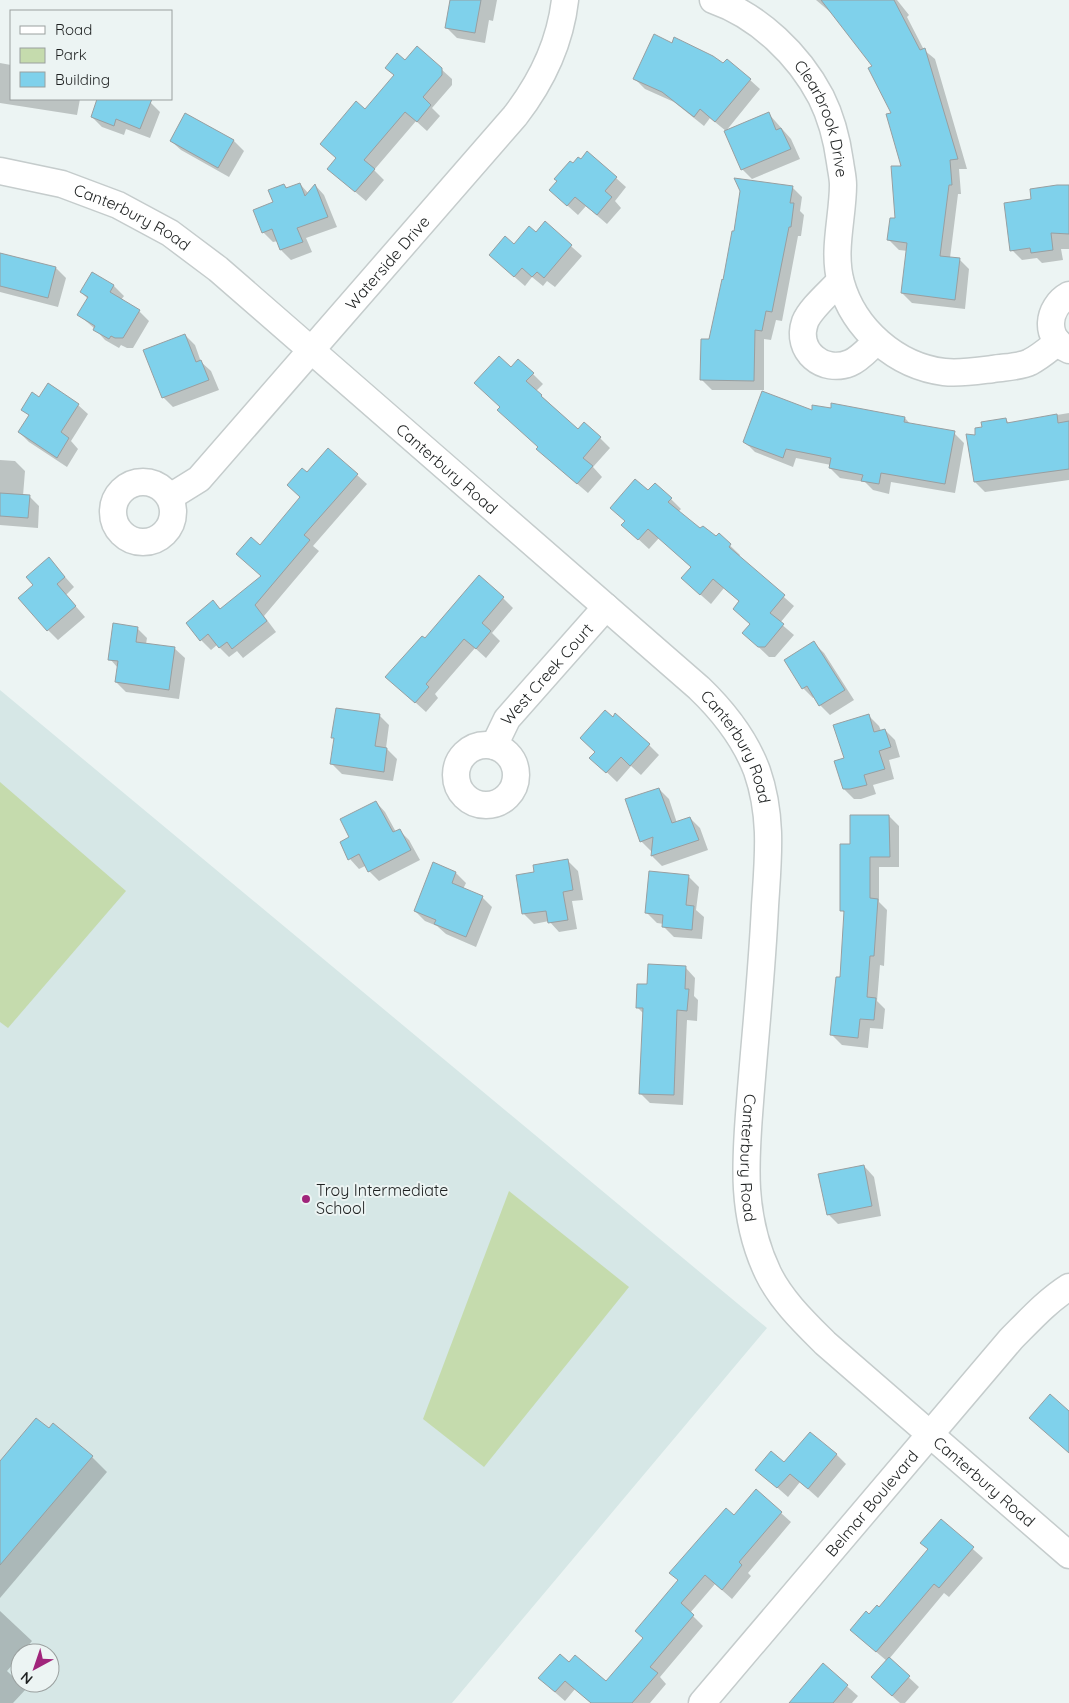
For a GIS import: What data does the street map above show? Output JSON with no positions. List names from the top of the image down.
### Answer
{
  "streets": {
    "street": [
      "Clearbrook Drive",
      "Canterbury Road",
      "Waterside Drive",
      "West Creek Court",
      "Belmar Boulevard"
    ]
  },
  "crossings": [
    ["Canterbury Road", "Waterside Drive"],
    ["Canterbury Road", "West Creek Court"],
    ["Canterbury Road", "Belmar Boulevard"]
  ],
  "places": ["Troy Intermediate School"],
  "legend": ["Road", "Park", "Building"],
  "north": "bottom left"
}
